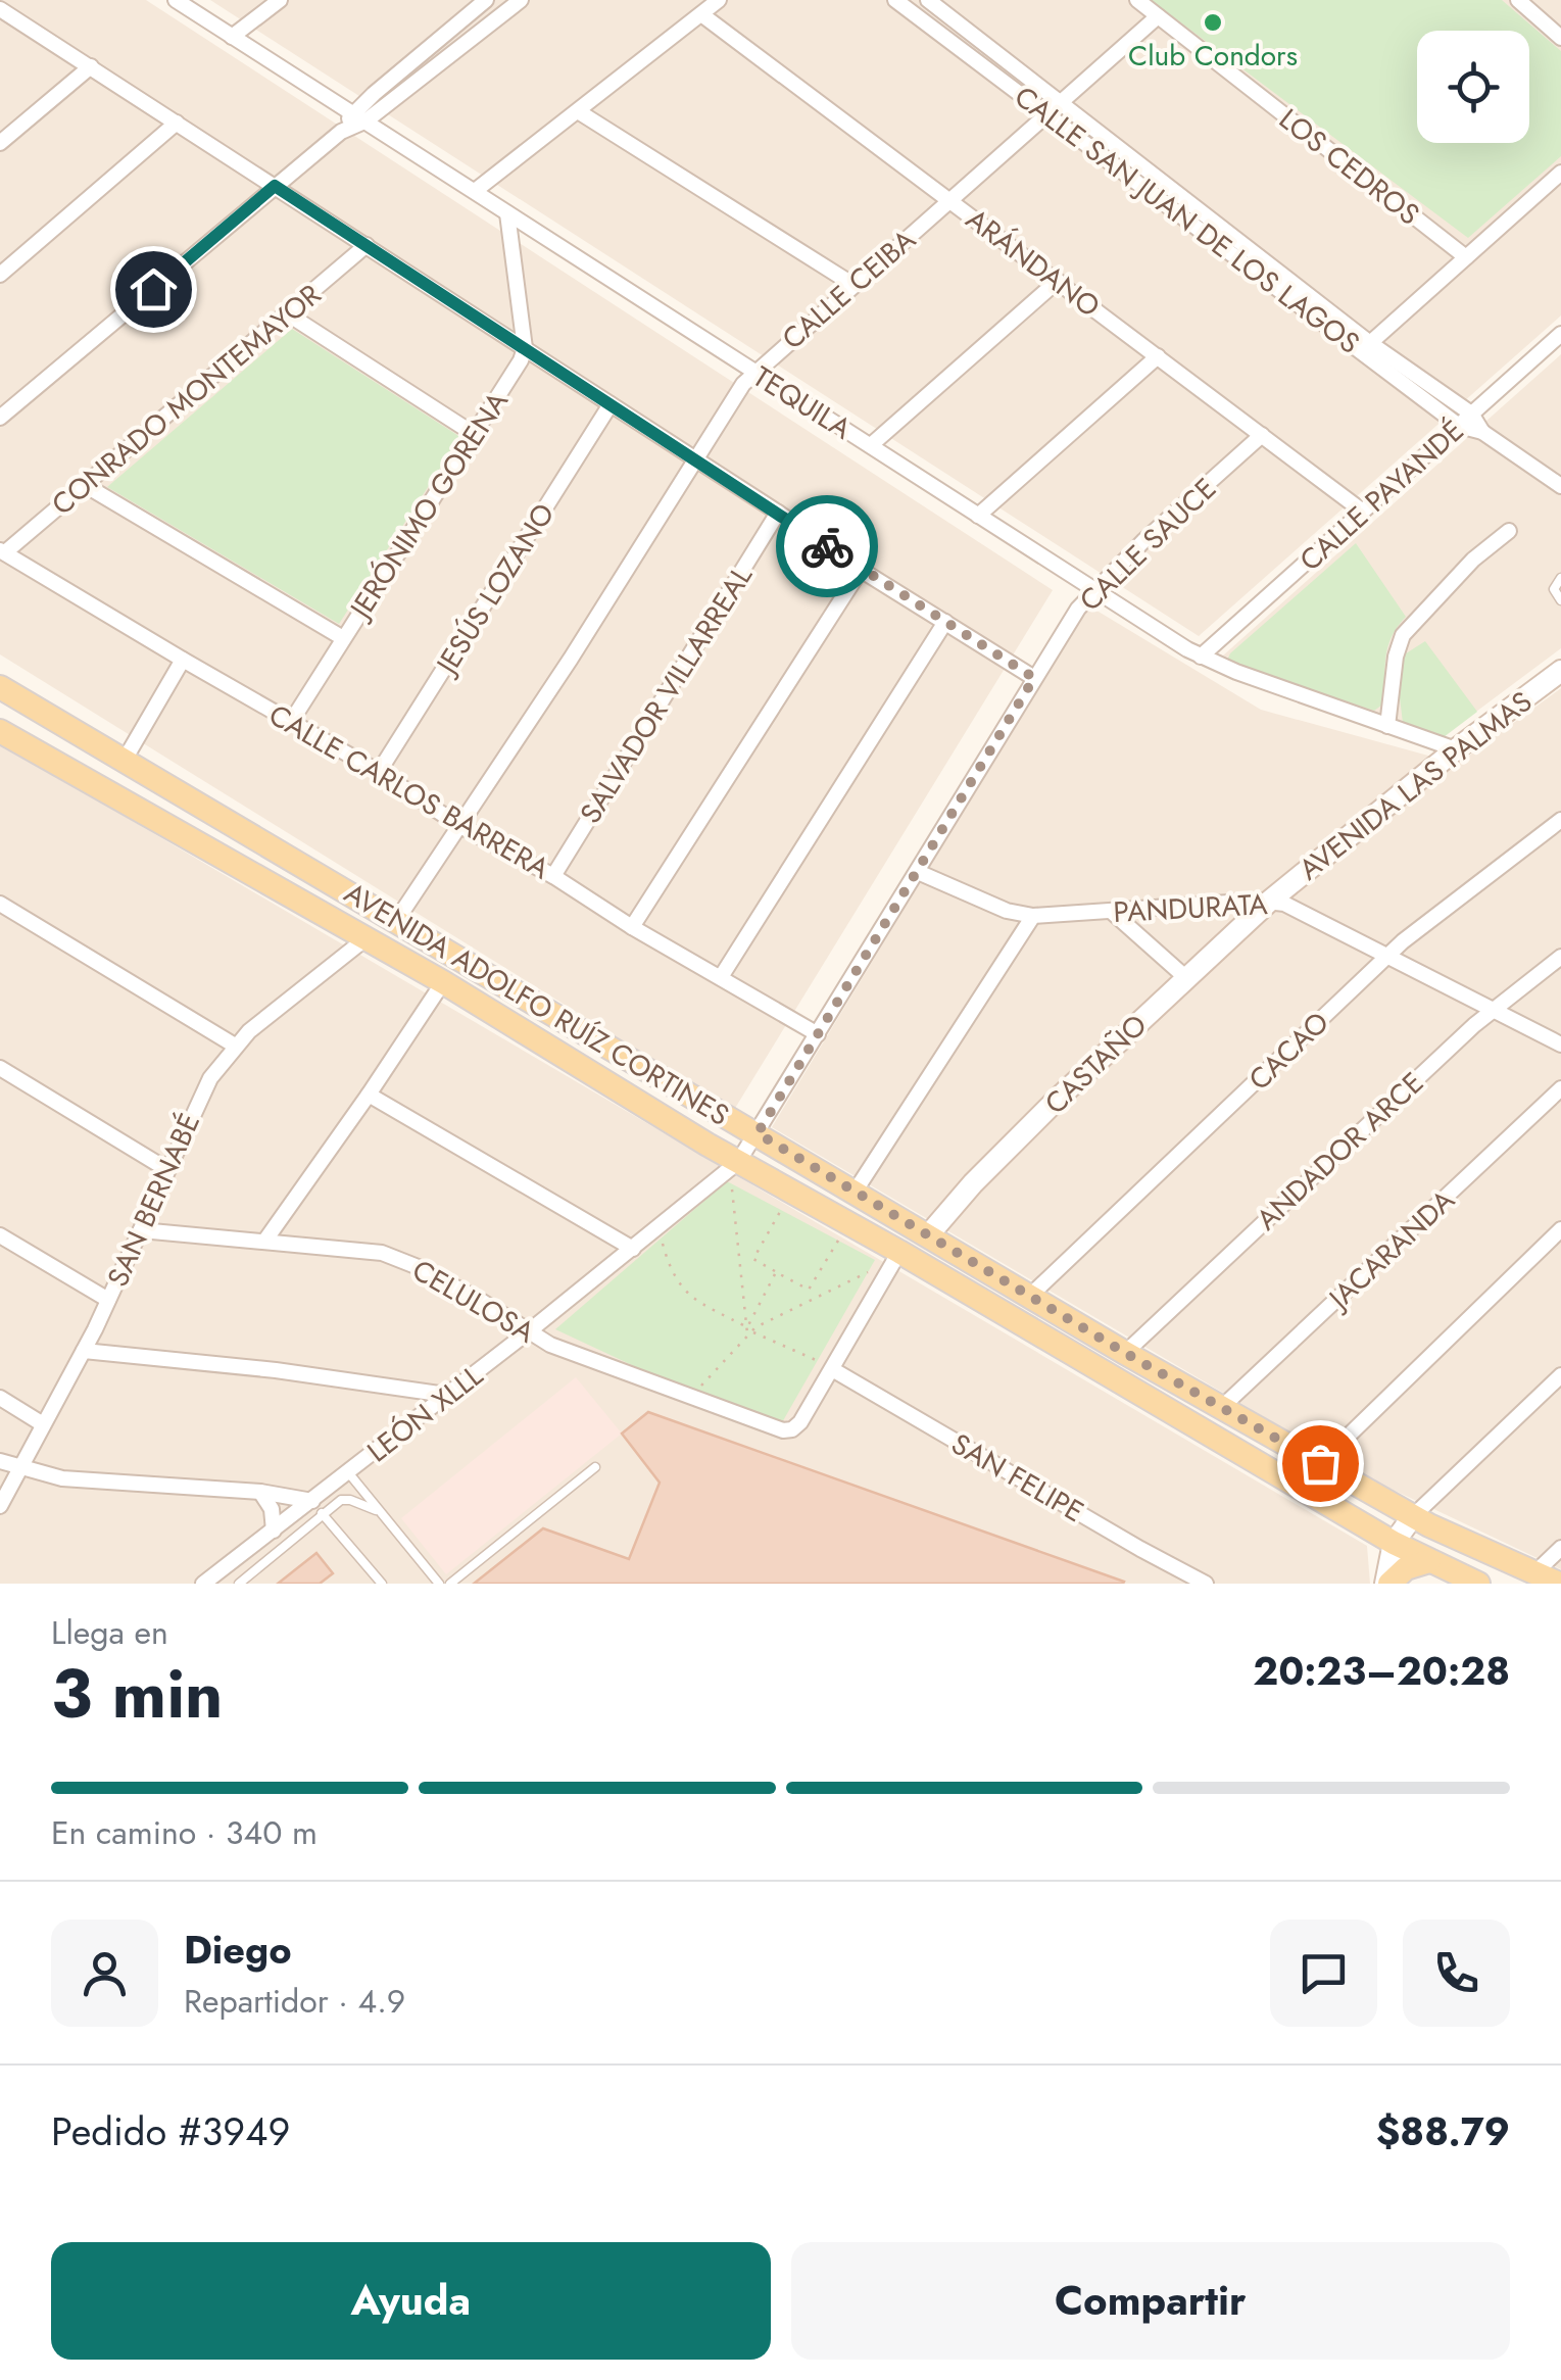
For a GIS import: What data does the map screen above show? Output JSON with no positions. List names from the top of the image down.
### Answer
{
  "streets": {
    "main road": ["AVENIDA ADOLFO RUÍZ CORTINES"],
    "street": [
      "LOS CEDROS",
      "CALLE SAN JUAN DE LOS LAGOS",
      "ARÁNDANO",
      "CALLE CEIBA",
      "CONRADO MONTEMAYOR",
      "TEQUILA",
      "CALLE PAYANDÉ",
      "JERÓNIMO GORENA",
      "CALLE SAUCE",
      "JESÚS LOZANO",
      "SALVADOR VILLARREAL",
      "AVENIDA LAS PALMAS",
      "CALLE CARLOS BARRERA",
      "PANDURATA",
      "CACAO",
      "CASTAÑO",
      "ANDADOR ARCE",
      "SAN BERNABÉ",
      "JACARANDA",
      "CELULOSA",
      "LEÓN XLLL",
      "SAN FELIPE"
    ]
  },
  "crossings": [
    ["LOS CEDROS", "CALLE CEIBA"],
    ["CALLE SAN JUAN DE LOS LAGOS", "CALLE CEIBA"],
    ["CALLE SAN JUAN DE LOS LAGOS", "CALLE PAYANDÉ"],
    ["ARÁNDANO", "CALLE CEIBA"],
    ["ARÁNDANO", "CALLE PAYANDÉ"],
    ["ARÁNDANO", "CALLE SAUCE"],
    ["CALLE CEIBA", "TEQUILA"],
    ["CALLE CEIBA", "CALLE CARLOS BARRERA"],
    ["CALLE CEIBA", "AVENIDA ADOLFO RUÍZ CORTINES"],
    ["CONRADO MONTEMAYOR", "CALLE CARLOS BARRERA"],
    ["TEQUILA", "CALLE PAYANDÉ"],
    ["TEQUILA", "CALLE SAUCE"],
    ["TEQUILA", "AVENIDA LAS PALMAS"],
    ["JERÓNIMO GORENA", "CALLE CARLOS BARRERA"],
    ["CALLE SAUCE", "CALLE CARLOS BARRERA"],
    ["CALLE SAUCE", "PANDURATA"],
    ["CALLE SAUCE", "AVENIDA ADOLFO RUÍZ CORTINES"],
    ["CALLE SAUCE", "LEÓN XLLL"],
    ["JESÚS LOZANO", "CALLE CARLOS BARRERA"],
    ["SALVADOR VILLARREAL", "CALLE CARLOS BARRERA"],
    ["AVENIDA LAS PALMAS", "PANDURATA"],
    ["AVENIDA LAS PALMAS", "CASTAÑO"],
    ["PANDURATA", "CACAO"],
    ["PANDURATA", "CASTAÑO"],
    ["PANDURATA", "ANDADOR ARCE"],
    ["AVENIDA ADOLFO RUÍZ CORTINES", "CACAO"],
    ["AVENIDA ADOLFO RUÍZ CORTINES", "CASTAÑO"],
    ["AVENIDA ADOLFO RUÍZ CORTINES", "ANDADOR ARCE"],
    ["AVENIDA ADOLFO RUÍZ CORTINES", "SAN BERNABÉ"],
    ["AVENIDA ADOLFO RUÍZ CORTINES", "JACARANDA"],
    ["AVENIDA ADOLFO RUÍZ CORTINES", "LEÓN XLLL"],
    ["SAN BERNABÉ", "CELULOSA"],
    ["CELULOSA", "LEÓN XLLL"],
    ["CELULOSA", "SAN FELIPE"]
  ],
  "places": ["Club Condors"],
  "page": {
    "heading": ["3 min", "Llega en", "20:23–20:28"],
    "panel": [
      "Diego",
      "Repartidor · 4.9",
      "Pedido #3949",
      "$88.79"
    ],
    "bar": "En camino · 340 m",
    "buttons": ["Ayuda", "Compartir"]
  }
}
